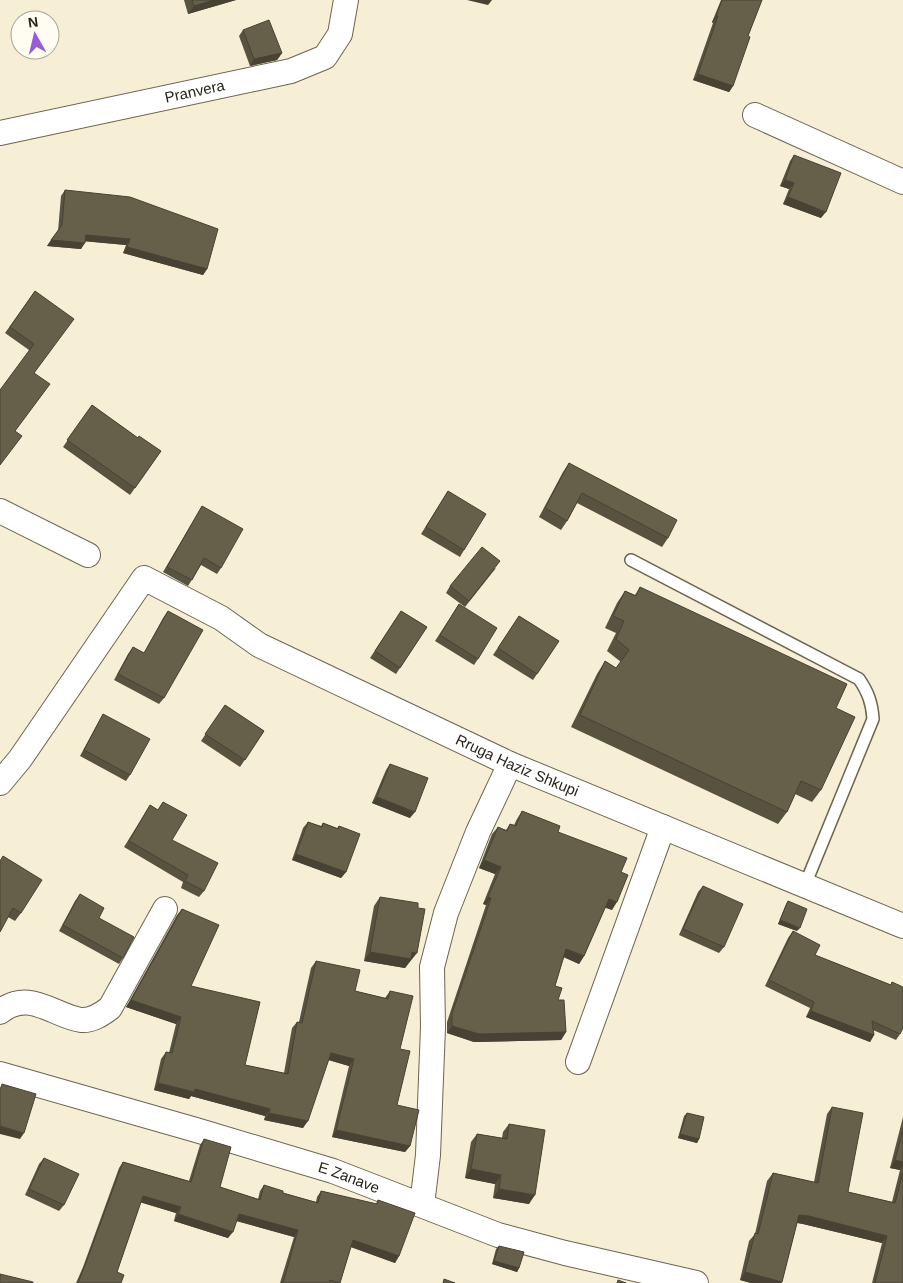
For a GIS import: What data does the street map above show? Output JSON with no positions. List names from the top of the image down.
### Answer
{
  "streets": {
    "street": ["Pranvera", "Rruga Haziz Shkupi", "E Zanave"]
  },
  "north": "top"
}
